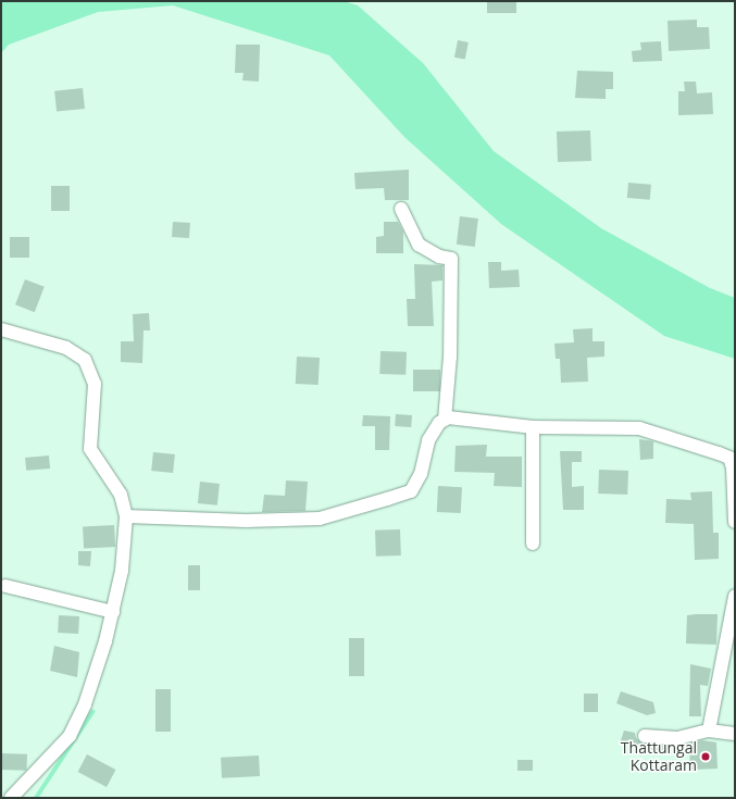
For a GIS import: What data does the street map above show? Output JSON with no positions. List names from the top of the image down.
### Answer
{
  "places": ["Thattungal Kottaram"]
}
